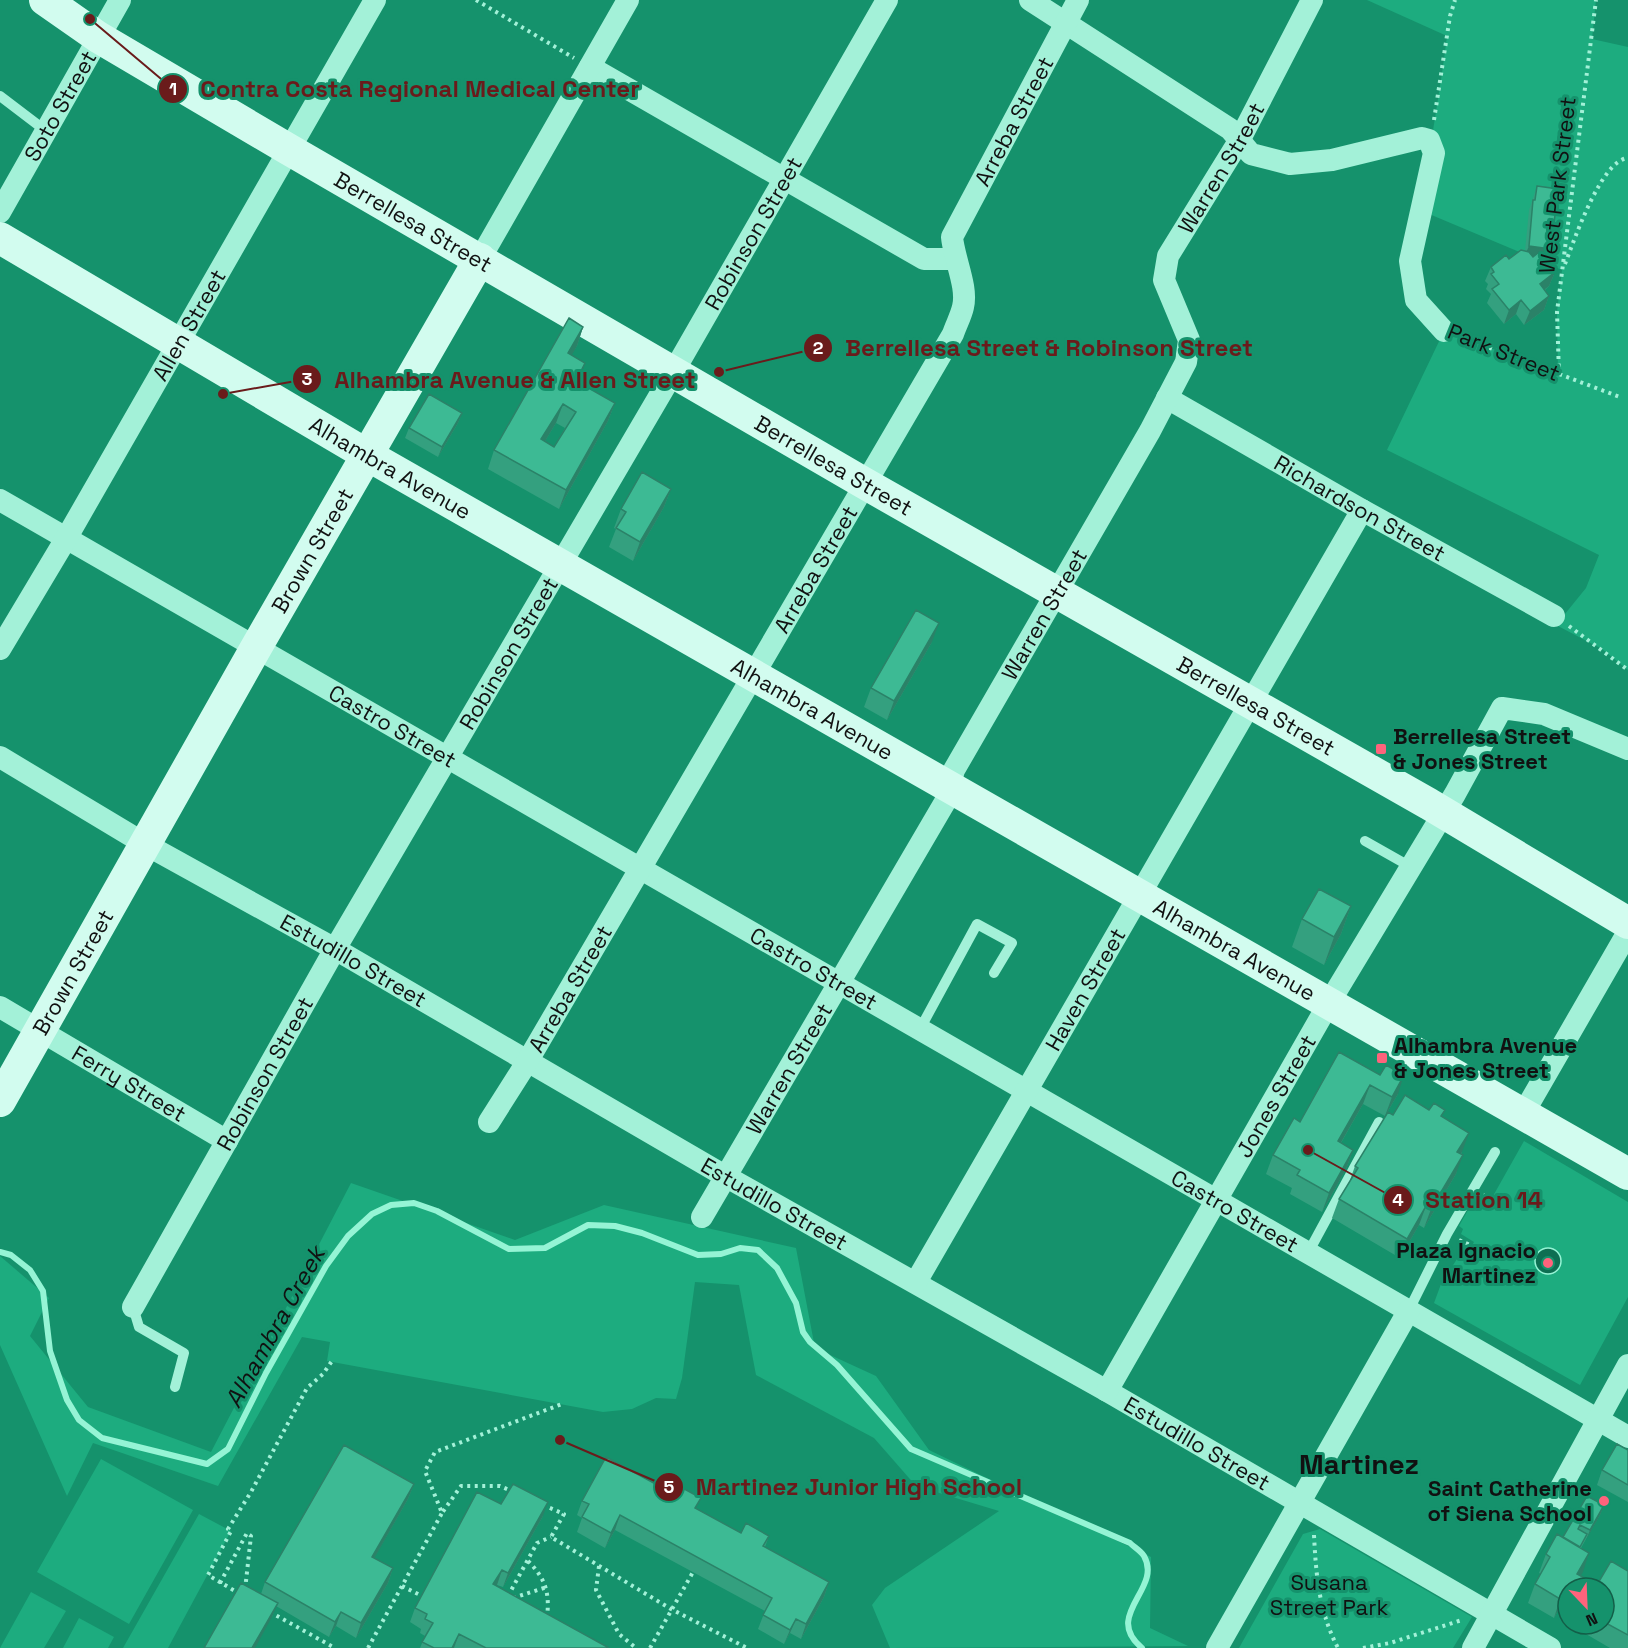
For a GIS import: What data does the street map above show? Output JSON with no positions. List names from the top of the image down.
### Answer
{
  "streets": {
    "main road": ["Berrellesa Street", "Alhambra Avenue", "Brown Street"],
    "street": [
      "Soto Street",
      "Arreba Street",
      "Warren Street",
      "Robinson Street",
      "Allen Street",
      "Park Street",
      "Richardson Street",
      "Castro Street",
      "Estudillo Street",
      "Haven Street",
      "Ferry Street",
      "Jones Street"
    ],
    "path": ["West Park Street"]
  },
  "crossings": [
    ["Soto Street", "Berrellesa Street"],
    ["Arreba Street", "Berrellesa Street"],
    ["Arreba Street", "Alhambra Avenue"],
    ["Arreba Street", "Castro Street"],
    ["Arreba Street", "Estudillo Street"],
    ["Warren Street", "Berrellesa Street"],
    ["Warren Street", "Alhambra Avenue"],
    ["Warren Street", "Richardson Street"],
    ["Warren Street", "Castro Street"],
    ["Warren Street", "Estudillo Street"],
    ["West Park Street", "Park Street"],
    ["Berrellesa Street", "Robinson Street"],
    ["Berrellesa Street", "Allen Street"],
    ["Berrellesa Street", "Brown Street"],
    ["Berrellesa Street", "Haven Street"],
    ["Berrellesa Street", "Jones Street"],
    ["Robinson Street", "Alhambra Avenue"],
    ["Robinson Street", "Castro Street"],
    ["Robinson Street", "Estudillo Street"],
    ["Robinson Street", "Ferry Street"],
    ["Allen Street", "Alhambra Avenue"],
    ["Allen Street", "Castro Street"],
    ["Alhambra Avenue", "Brown Street"],
    ["Alhambra Avenue", "Haven Street"],
    ["Alhambra Avenue", "Jones Street"],
    ["Richardson Street", "Haven Street"],
    ["Brown Street", "Castro Street"],
    ["Brown Street", "Estudillo Street"],
    ["Brown Street", "Ferry Street"],
    ["Castro Street", "Haven Street"],
    ["Castro Street", "Jones Street"],
    ["Estudillo Street", "Haven Street"],
    ["Estudillo Street", "Jones Street"]
  ],
  "districts": ["Martinez"],
  "water": ["Alhambra Creek"],
  "parks": ["Susana Street Park"],
  "places": {
    "other": [
      "Contra Costa Regional Medical Center",
      "Berrellesa Street & Robinson Street",
      "Alhambra Avenue & Allen Street",
      "Station 14",
      "Plaza Ignacio Martinez",
      "Martinez Junior High School",
      "Saint Catherine of Siena School"
    ],
    "transit": ["Berrellesa Street & Jones Street", "Alhambra Avenue & Jones Street"]
  },
  "north": "bottom right"
}
